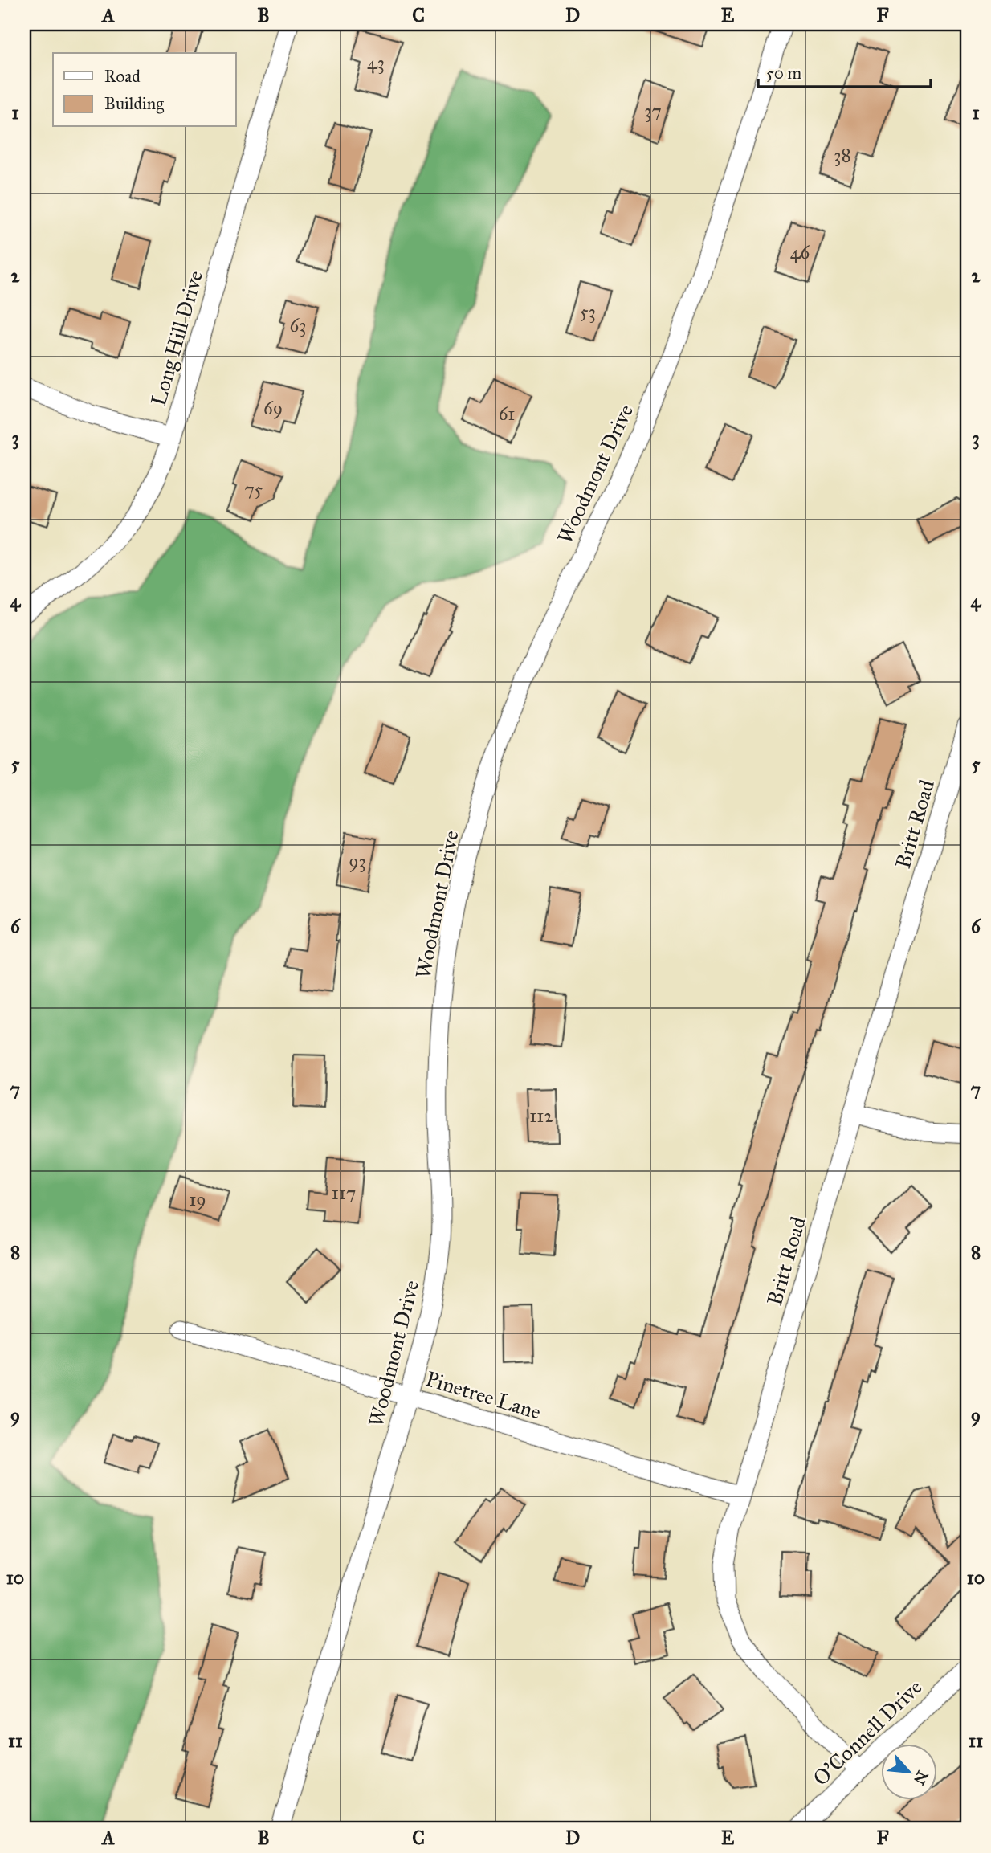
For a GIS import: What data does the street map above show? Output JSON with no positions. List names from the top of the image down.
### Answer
{
  "streets": {
    "street": [
      "Long Hill Drive",
      "Woodmont Drive",
      "Britt Road",
      "Pinetree Lane",
      "O'Connell Drive"
    ]
  },
  "crossings": [
    ["Woodmont Drive", "Pinetree Lane"],
    ["Britt Road", "Pinetree Lane"],
    ["Britt Road", "O'Connell Drive"]
  ],
  "house_numbers": [
    "43",
    "37",
    "38",
    "46",
    "53",
    "63",
    "69",
    "61",
    "75",
    "93",
    "112",
    "117",
    "19"
  ],
  "legend": ["Road", "Building"],
  "scale_bar": "50 m",
  "north": "bottom right",
  "grid": {
    "columns": [
      "A",
      "B",
      "C",
      "D",
      "E",
      "F"
    ],
    "rows": [
      "1",
      "2",
      "3",
      "4",
      "5",
      "6",
      "7",
      "8",
      "9",
      "10",
      "11"
    ]
  }
}
